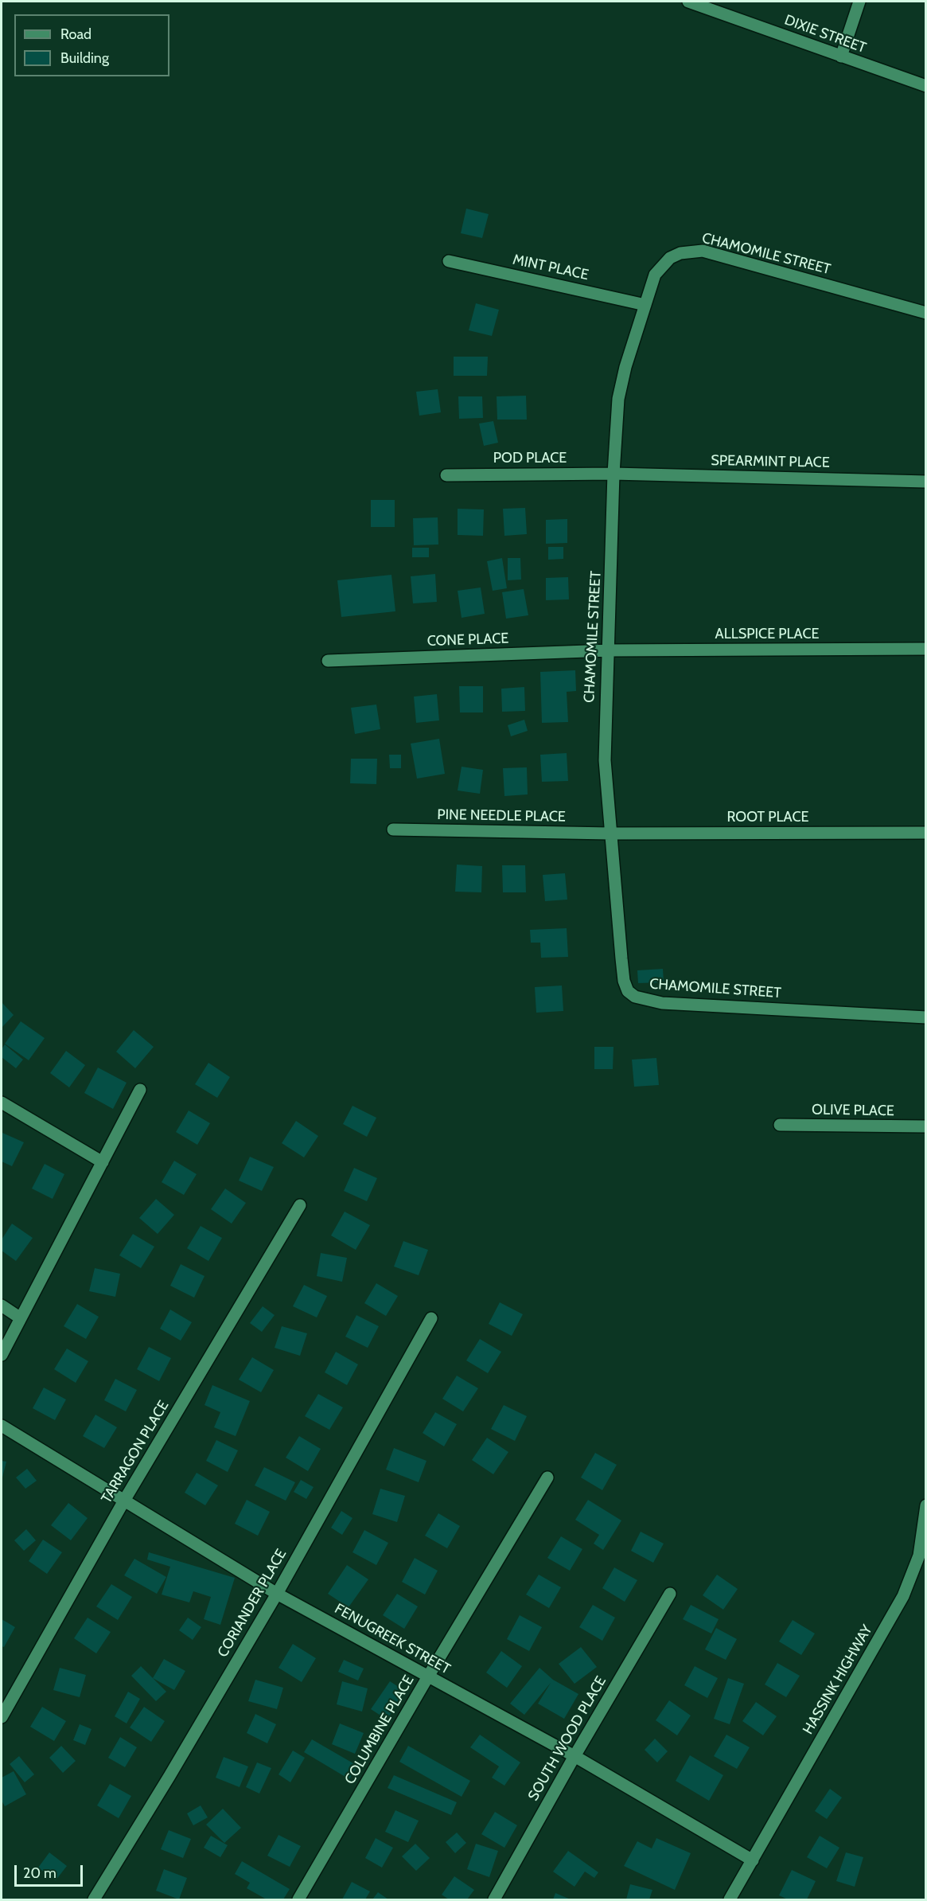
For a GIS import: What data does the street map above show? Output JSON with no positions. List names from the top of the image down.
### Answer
{
  "streets": {
    "street": [
      "DIXIE STREET",
      "CHAMOMILE STREET",
      "MINT PLACE",
      "POD PLACE",
      "SPEARMINT PLACE",
      "ALLSPICE PLACE",
      "CONE PLACE",
      "PINE NEEDLE PLACE",
      "ROOT PLACE",
      "OLIVE PLACE",
      "TARRAGON PLACE",
      "CORIANDER PLACE",
      "FENUGREEK STREET",
      "HASSINK HIGHWAY",
      "COLUMBINE PLACE",
      "SOUTH WOOD PLACE"
    ]
  },
  "crossings": [
    ["CHAMOMILE STREET", "MINT PLACE"],
    ["CHAMOMILE STREET", "POD PLACE"],
    ["CHAMOMILE STREET", "SPEARMINT PLACE"],
    ["CHAMOMILE STREET", "ALLSPICE PLACE"],
    ["CHAMOMILE STREET", "CONE PLACE"],
    ["CHAMOMILE STREET", "PINE NEEDLE PLACE"],
    ["CHAMOMILE STREET", "ROOT PLACE"],
    ["POD PLACE", "SPEARMINT PLACE"],
    ["ALLSPICE PLACE", "CONE PLACE"],
    ["PINE NEEDLE PLACE", "ROOT PLACE"],
    ["TARRAGON PLACE", "FENUGREEK STREET"],
    ["CORIANDER PLACE", "FENUGREEK STREET"],
    ["FENUGREEK STREET", "HASSINK HIGHWAY"],
    ["FENUGREEK STREET", "COLUMBINE PLACE"],
    ["FENUGREEK STREET", "SOUTH WOOD PLACE"]
  ],
  "legend": ["Road", "Building"],
  "scale_bar": "20 m"
}
